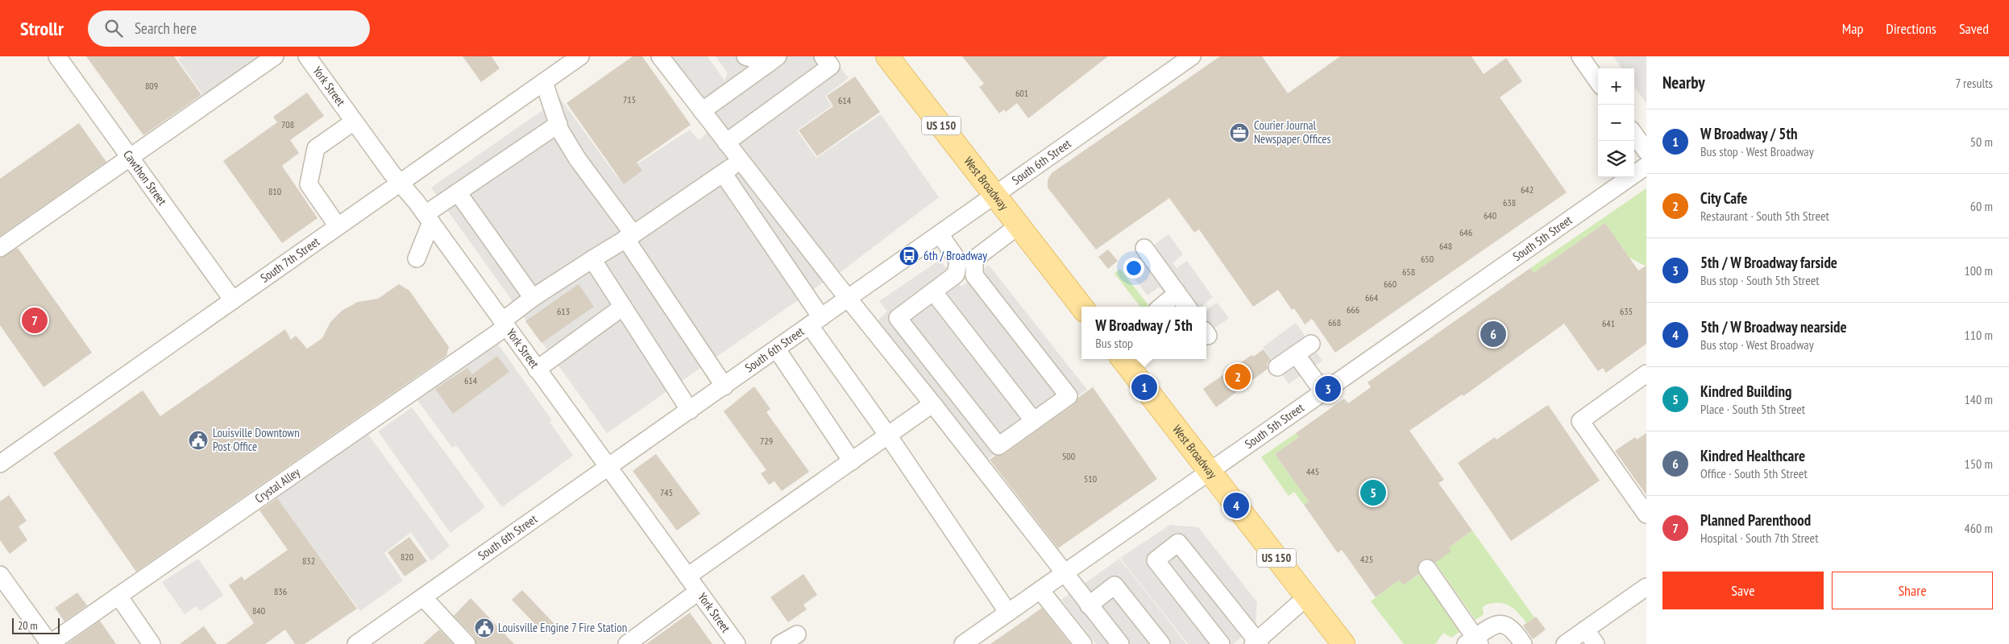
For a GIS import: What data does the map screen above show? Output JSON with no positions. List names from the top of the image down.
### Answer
{
  "streets": {
    "main road": ["US 150", "West Broadway"],
    "street": [
      "York Street",
      "South 6th Street",
      "Cawthon Street",
      "South 5th Street",
      "South 7th Street",
      "Crystal Alley"
    ]
  },
  "crossings": [
    ["York Street", "South 6th Street"],
    ["York Street", "South 7th Street"],
    ["York Street", "Crystal Alley"],
    ["South 6th Street", "West Broadway"],
    ["Cawthon Street", "South 7th Street"],
    ["West Broadway", "South 5th Street"]
  ],
  "places": {
    "office": ["Courier Journal Newspaper Offices"],
    "bus stop": ["6th / Broadway"],
    "public building": ["Louisville Downtown Post Office", "Louisville Engine 7 Fire Station"]
  },
  "house_numbers": [
    "809",
    "601",
    "715",
    "614",
    "708",
    "642",
    "810",
    "638",
    "640",
    "646",
    "648",
    "650",
    "658",
    "660",
    "664",
    "666",
    "613",
    "635",
    "668",
    "641",
    "614",
    "729",
    "500",
    "445",
    "510",
    "745",
    "820",
    "425",
    "832",
    "836",
    "840"
  ],
  "scale_bar": "20 m",
  "page": {
    "header": "Strollr",
    "search": "Search here",
    "nav": ["Map", "Directions", "Saved"],
    "heading": ["Nearby", "7 results"],
    "map_buttons": ["+", "−"],
    "list": [
      {
        "mark": "1",
        "name": "W Broadway / 5th",
        "note": "Bus stop · West Broadway",
        "value": "50 m"
      },
      {
        "mark": "2",
        "name": "City Cafe",
        "note": "Restaurant · South 5th Street",
        "value": "60 m"
      },
      {
        "mark": "3",
        "name": "5th / W Broadway farside",
        "note": "Bus stop · South 5th Street",
        "value": "100 m"
      },
      {
        "mark": "4",
        "name": "5th / W Broadway nearside",
        "note": "Bus stop · West Broadway",
        "value": "110 m"
      },
      {
        "mark": "5",
        "name": "Kindred Building",
        "note": "Place · South 5th Street",
        "value": "140 m"
      },
      {
        "mark": "6",
        "name": "Kindred Healthcare",
        "note": "Office · South 5th Street",
        "value": "150 m"
      },
      {
        "mark": "7",
        "name": "Planned Parenthood",
        "note": "Hospital · South 7th Street",
        "value": "460 m"
      }
    ],
    "pins": [
      "7",
      "6",
      "2",
      "1",
      "3",
      "5",
      "4"
    ],
    "popup": ["W Broadway / 5th", "Bus stop"],
    "buttons": ["Save", "Share"],
    "scale": "20 m"
  }
}
